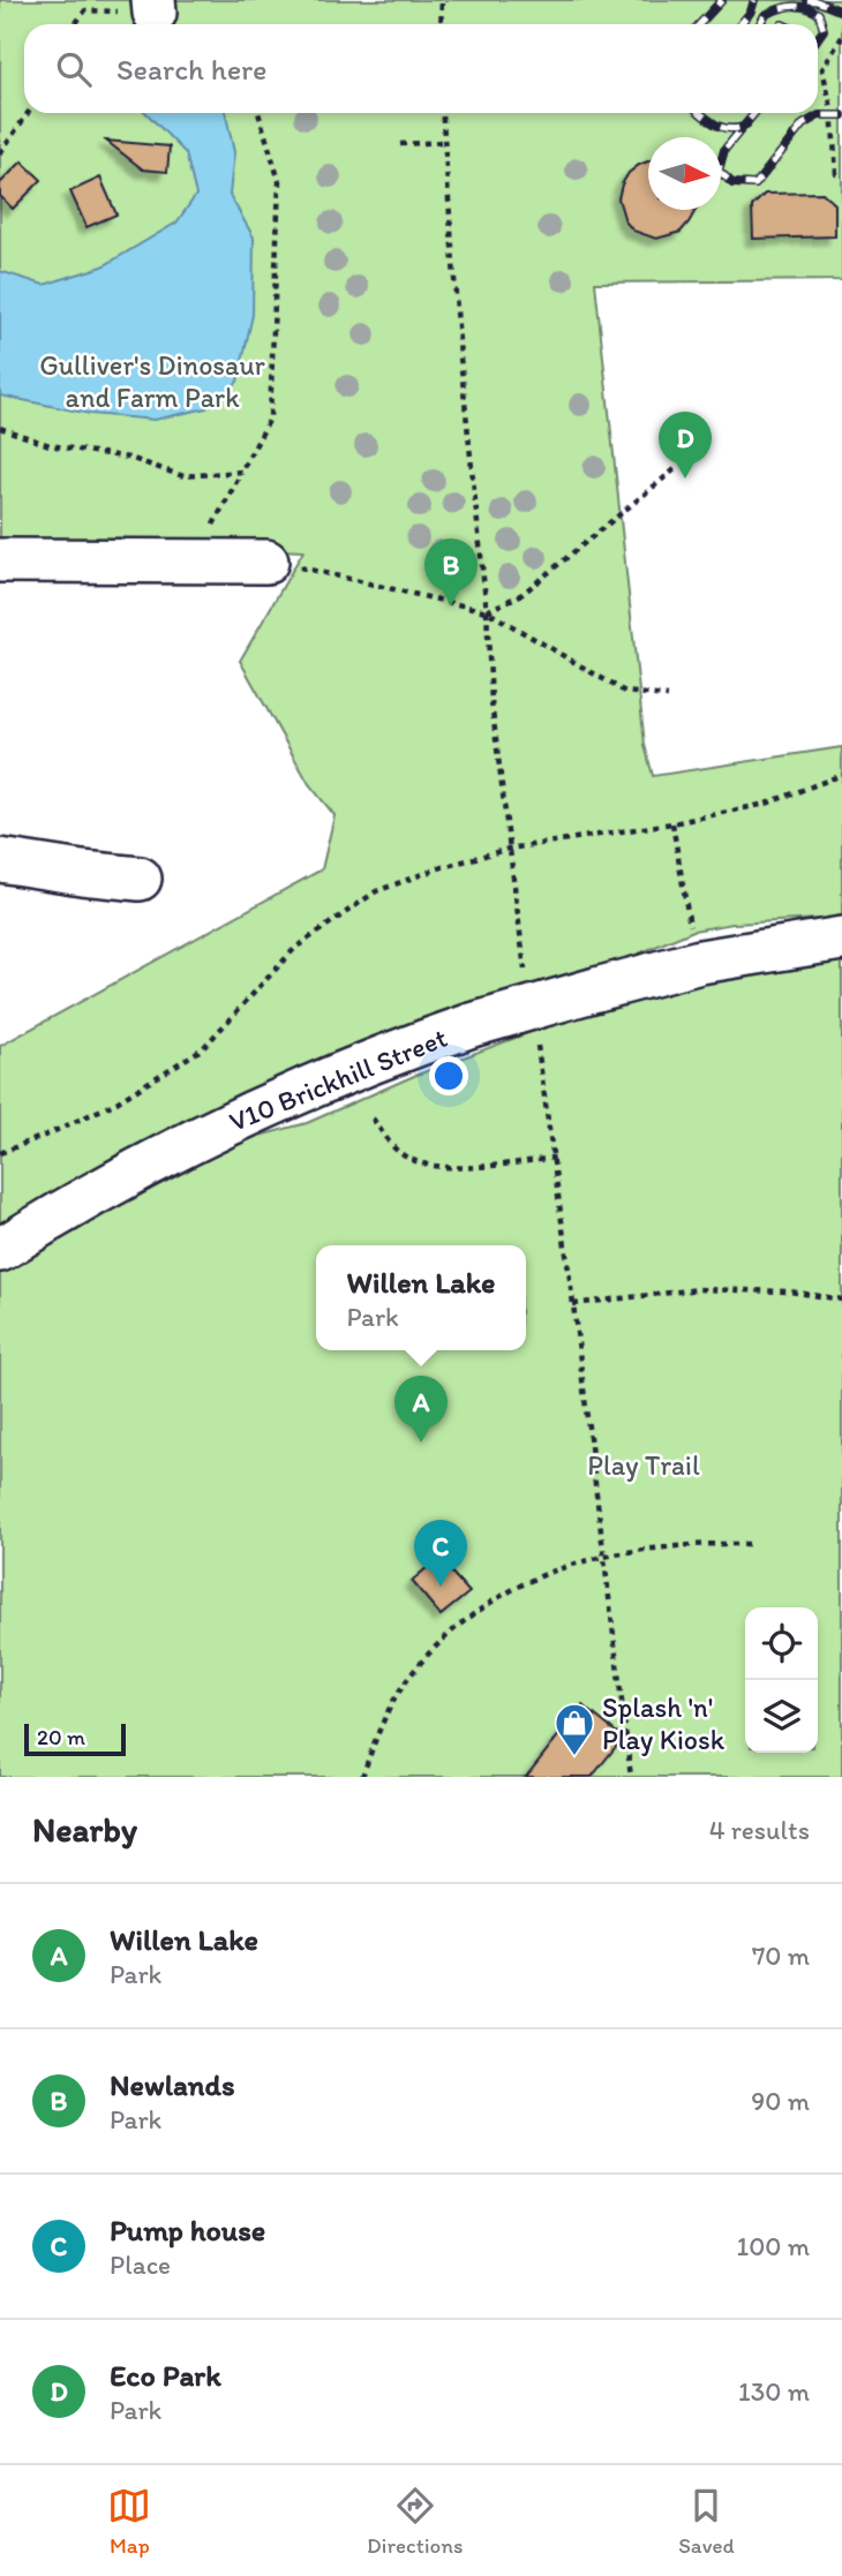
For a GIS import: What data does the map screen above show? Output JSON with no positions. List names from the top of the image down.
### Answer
{
  "streets": {
    "street": ["V10 Brickhill Street"]
  },
  "parks": ["Gulliver's Dinosaur and Farm Park", "Play Trail"],
  "places": {
    "shop": ["Splash 'n' Play Kiosk"]
  },
  "scale_bar": "20 m",
  "north": "right",
  "page": {
    "search": "Search here",
    "pins": [
      "D",
      "B",
      "A",
      "C"
    ],
    "popup": ["Willen Lake", "Park"],
    "scale": "20 m",
    "heading": ["Nearby", "4 results"],
    "list": [
      {
        "mark": "A",
        "name": "Willen Lake",
        "note": "Park",
        "value": "70 m"
      },
      {
        "mark": "B",
        "name": "Newlands",
        "note": "Park",
        "value": "90 m"
      },
      {
        "mark": "C",
        "name": "Pump house",
        "note": "Place",
        "value": "100 m"
      },
      {
        "mark": "D",
        "name": "Eco Park",
        "note": "Park",
        "value": "130 m"
      }
    ],
    "nav": ["Map", "Directions", "Saved"]
  }
}
